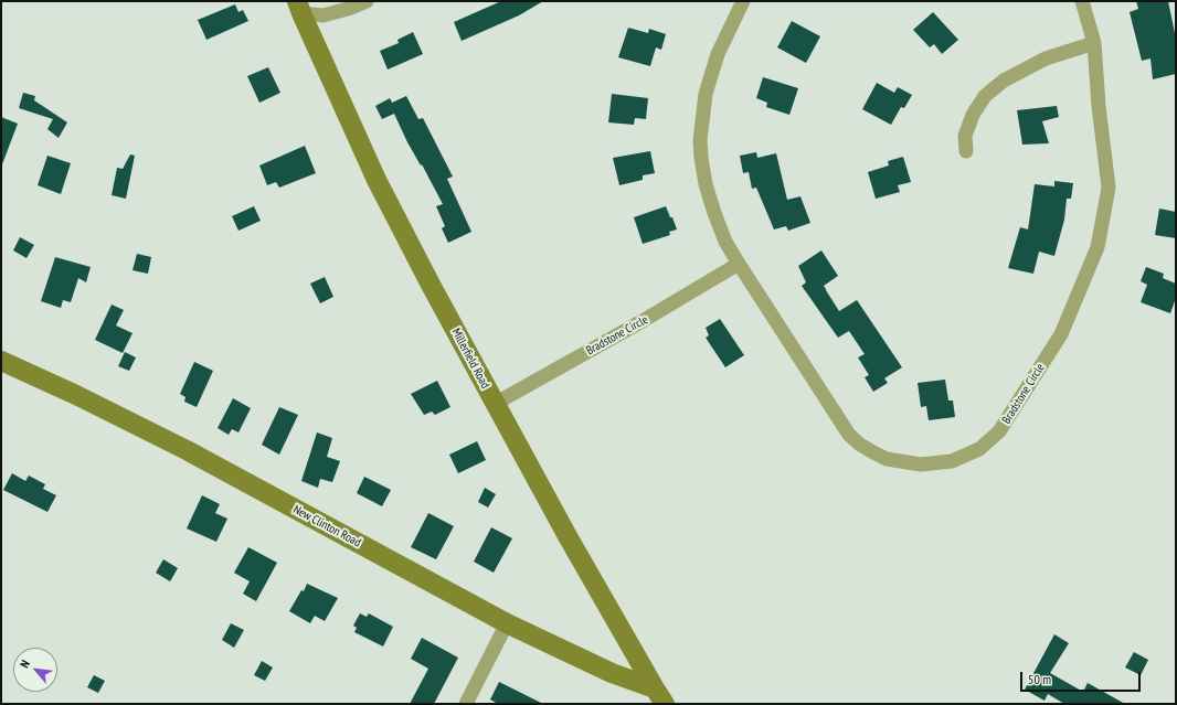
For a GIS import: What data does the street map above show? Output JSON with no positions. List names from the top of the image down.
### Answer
{
  "streets": {
    "main road": ["Millerfield Road", "New Clinton Road"],
    "street": ["Bradstone Circle"]
  },
  "crossings": [
    ["Bradstone Circle", "Millerfield Road"],
    ["Millerfield Road", "New Clinton Road"]
  ],
  "scale_bar": "50 m",
  "north": "top left"
}
